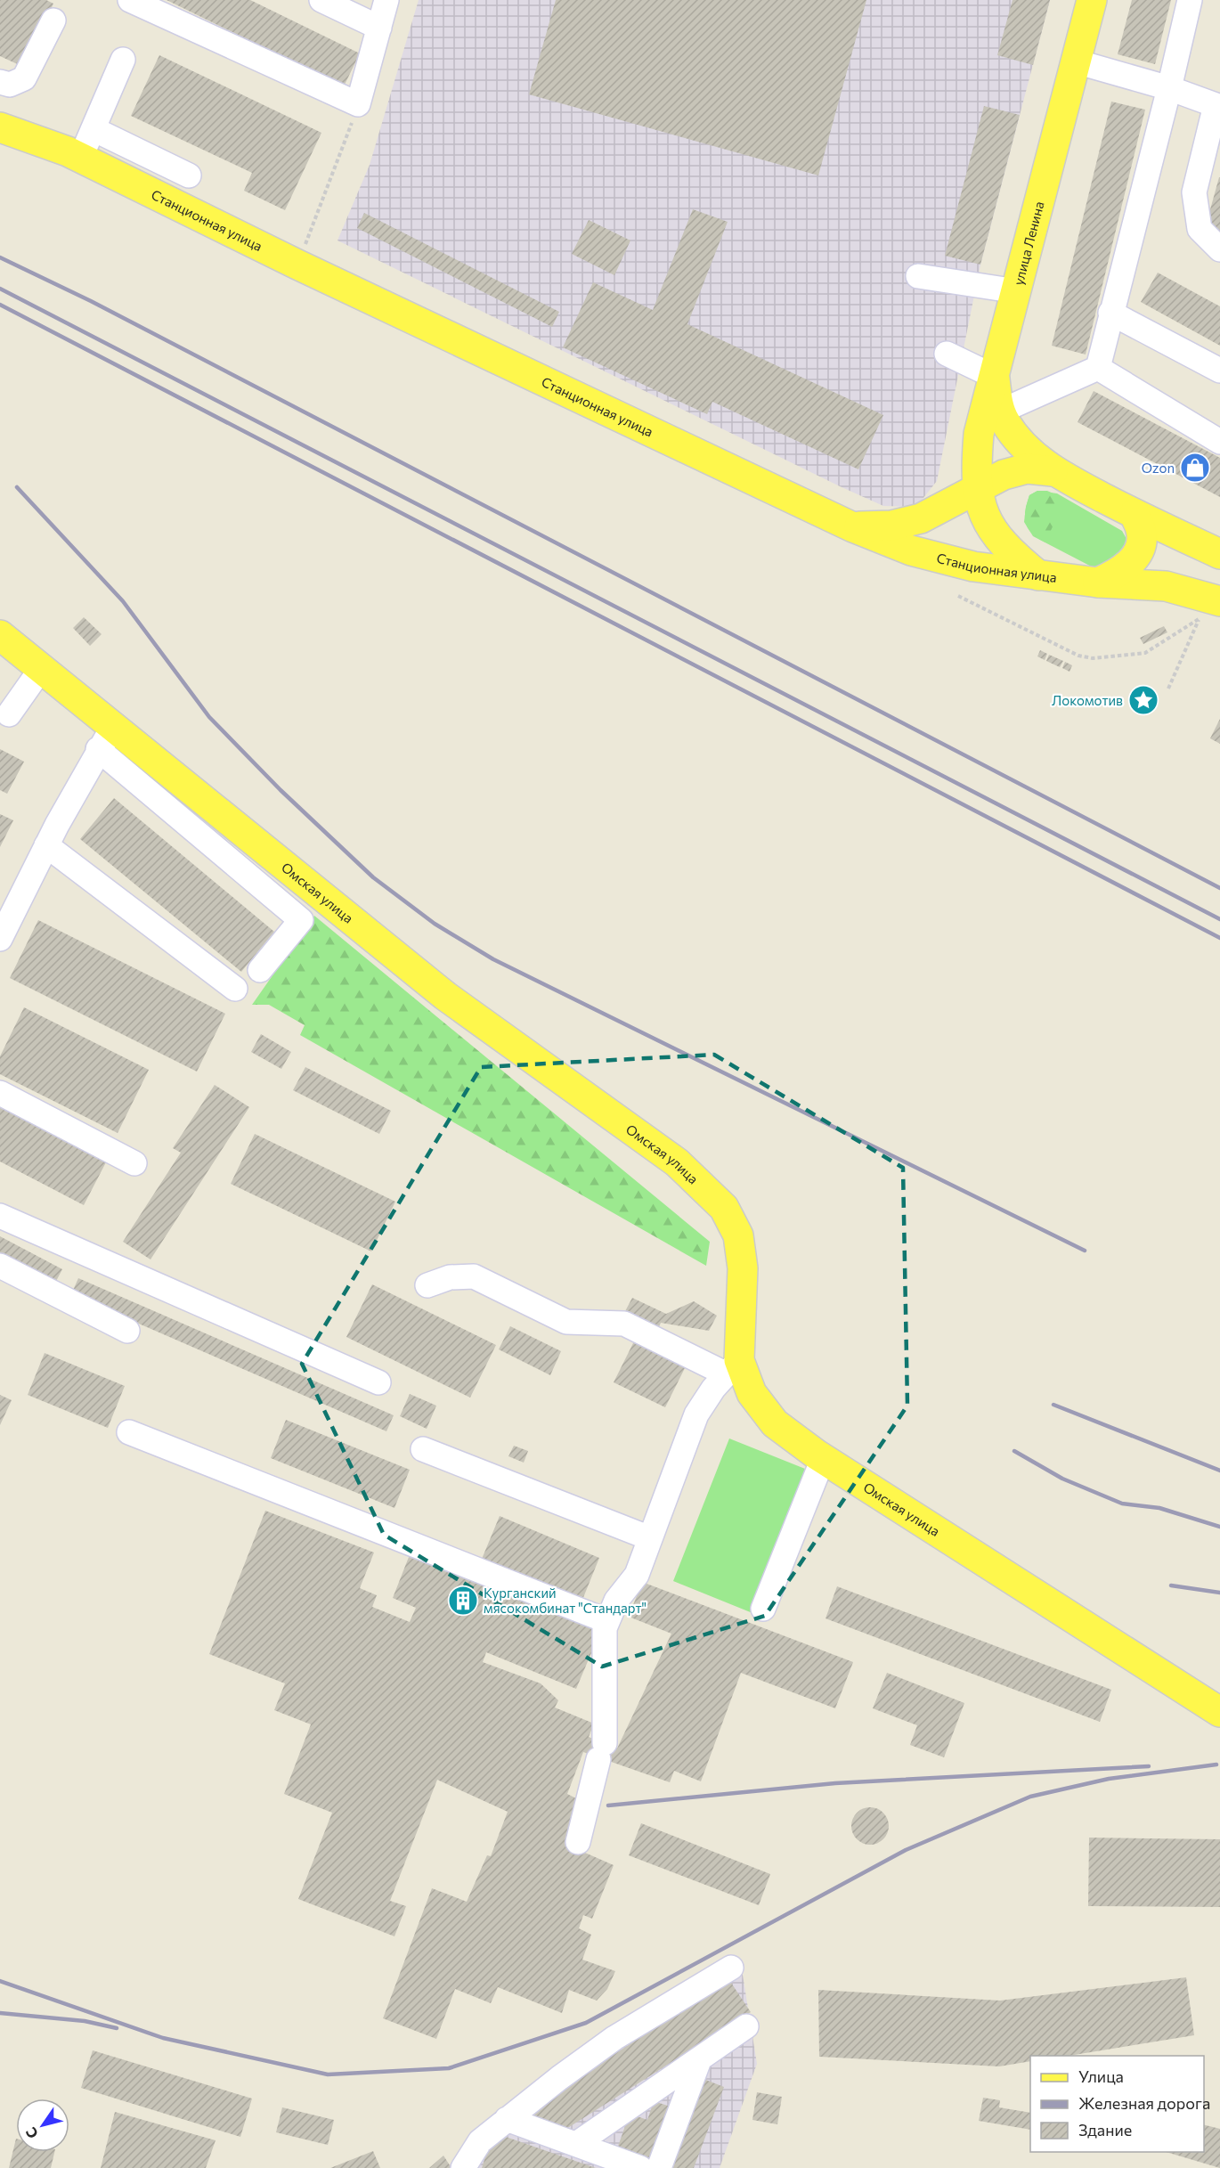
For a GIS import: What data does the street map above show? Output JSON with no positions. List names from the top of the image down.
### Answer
{
  "streets": {
    "main road": ["Станционная улица", "улица Ленина", "Омская улица"]
  },
  "crossings": [
    ["Станционная улица", "улица Ленина"]
  ],
  "places": {
    "shop": ["Ozon"],
    "place": ["Локомотив"],
    "building": ["Курганский мясокомбинат \"Стандарт\""]
  },
  "legend": ["Улица", "Железная дорога", "Здание"],
  "north": "bottom left"
}
